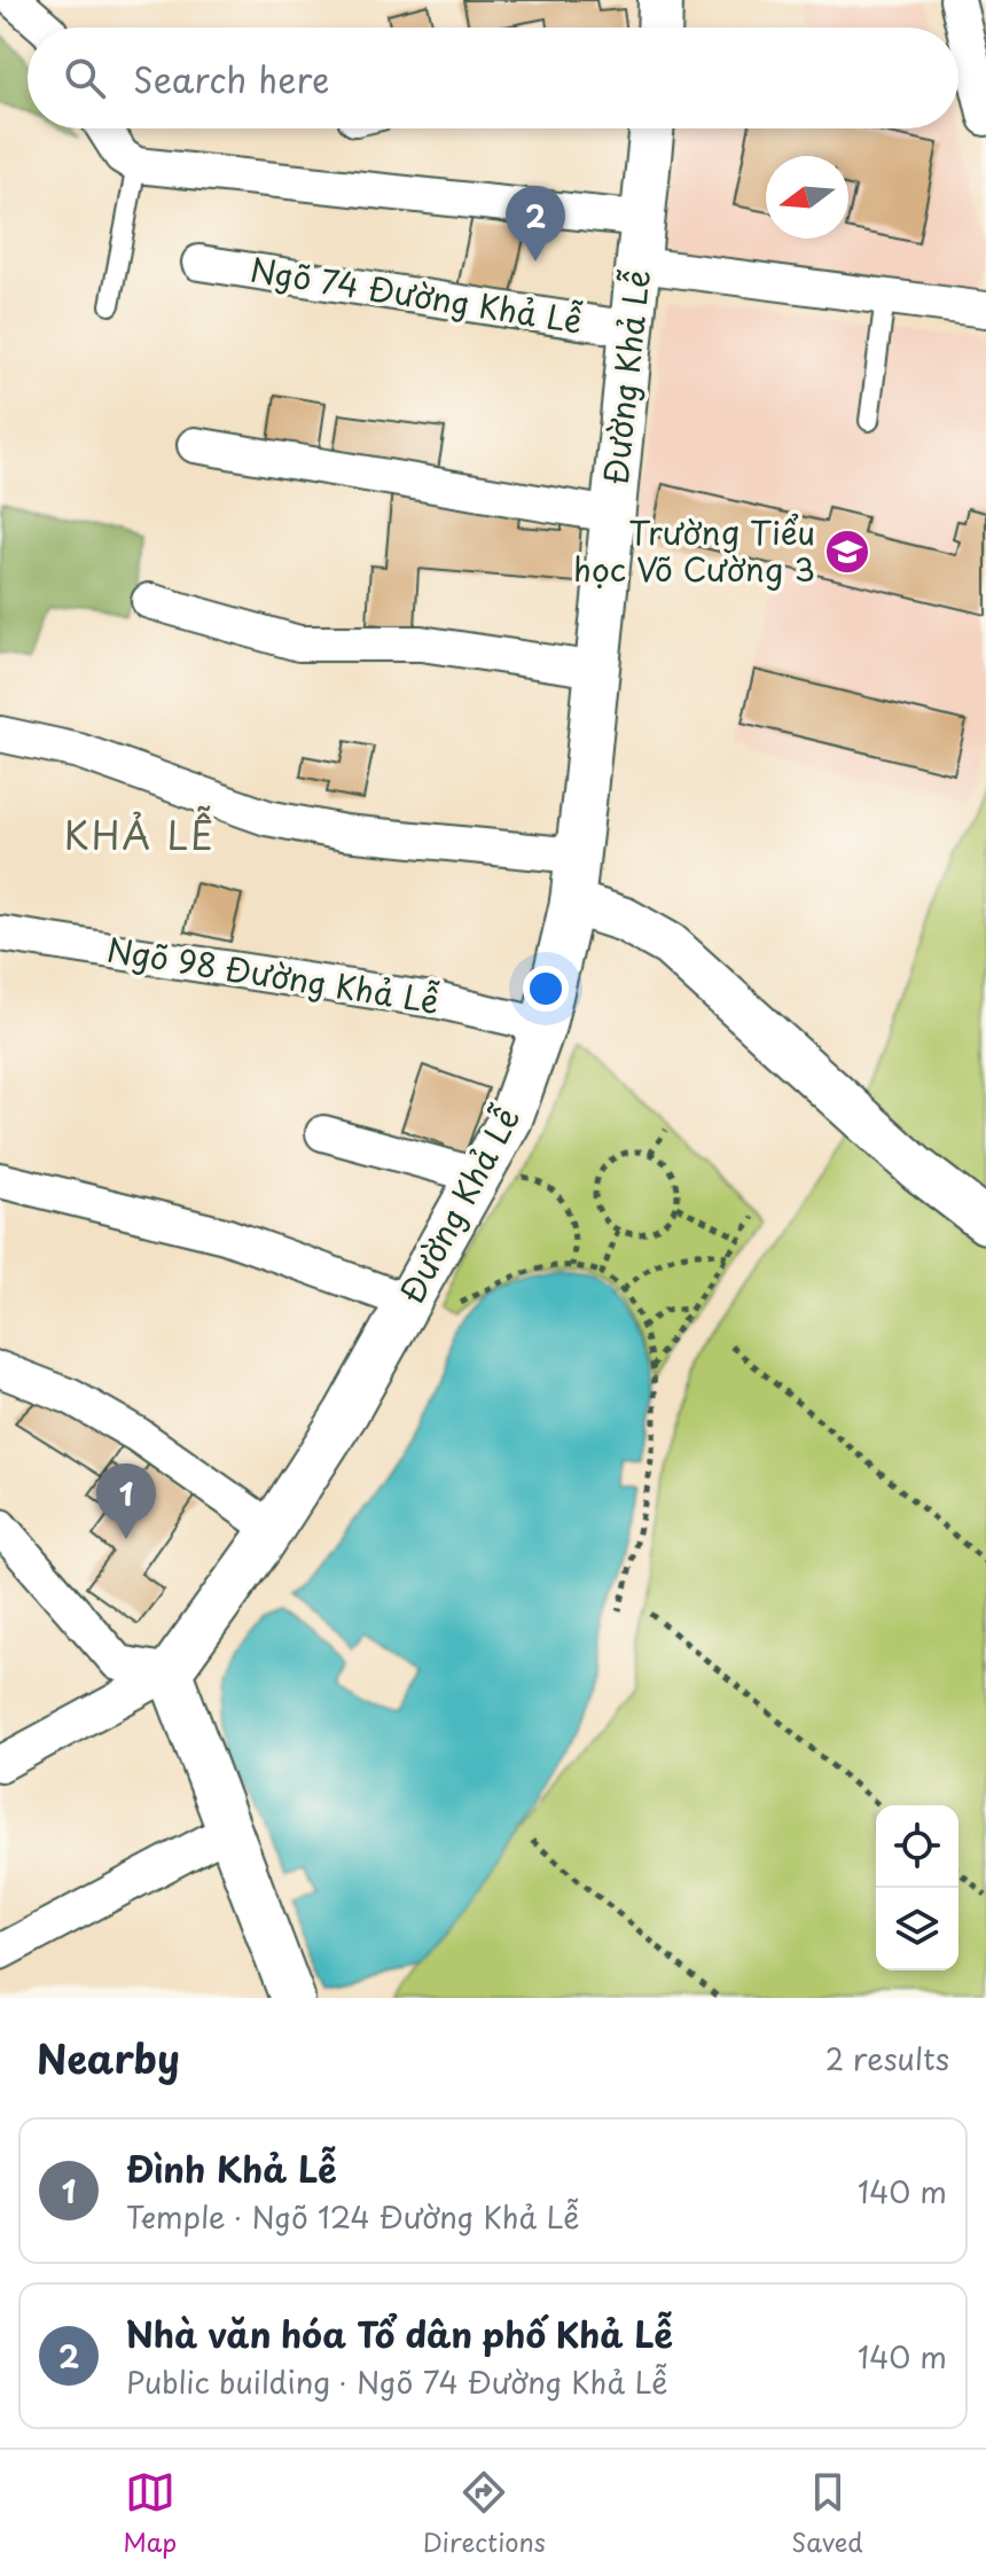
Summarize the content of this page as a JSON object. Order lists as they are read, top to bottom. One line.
{"streets":{"street":["Ngõ 74 Đường Khả Lễ","Đường Khả Lễ","Ngõ 98 Đường Khả Lễ"]},"crossings":[["Ngõ 74 Đường Khả Lễ","Đường Khả Lễ"],["Đường Khả Lễ","Ngõ 98 Đường Khả Lễ"]],"districts":["KHẢ LỄ"],"places":{"school or university":["Trường Tiểu học Võ Cường 3"]},"north":"left","page":{"search":"Search here","pins":["2","1"],"heading":["Nearby","2 results"],"list":[{"mark":"1","name":"Đình Khả Lễ","note":"Temple · Ngõ 124 Đường Khả Lễ","value":"140 m"},{"mark":"2","name":"Nhà văn hóa Tổ dân phố Khả Lễ","note":"Public building · Ngõ 74 Đường Khả Lễ","value":"140 m"}],"nav":["Map","Directions","Saved"]}}
